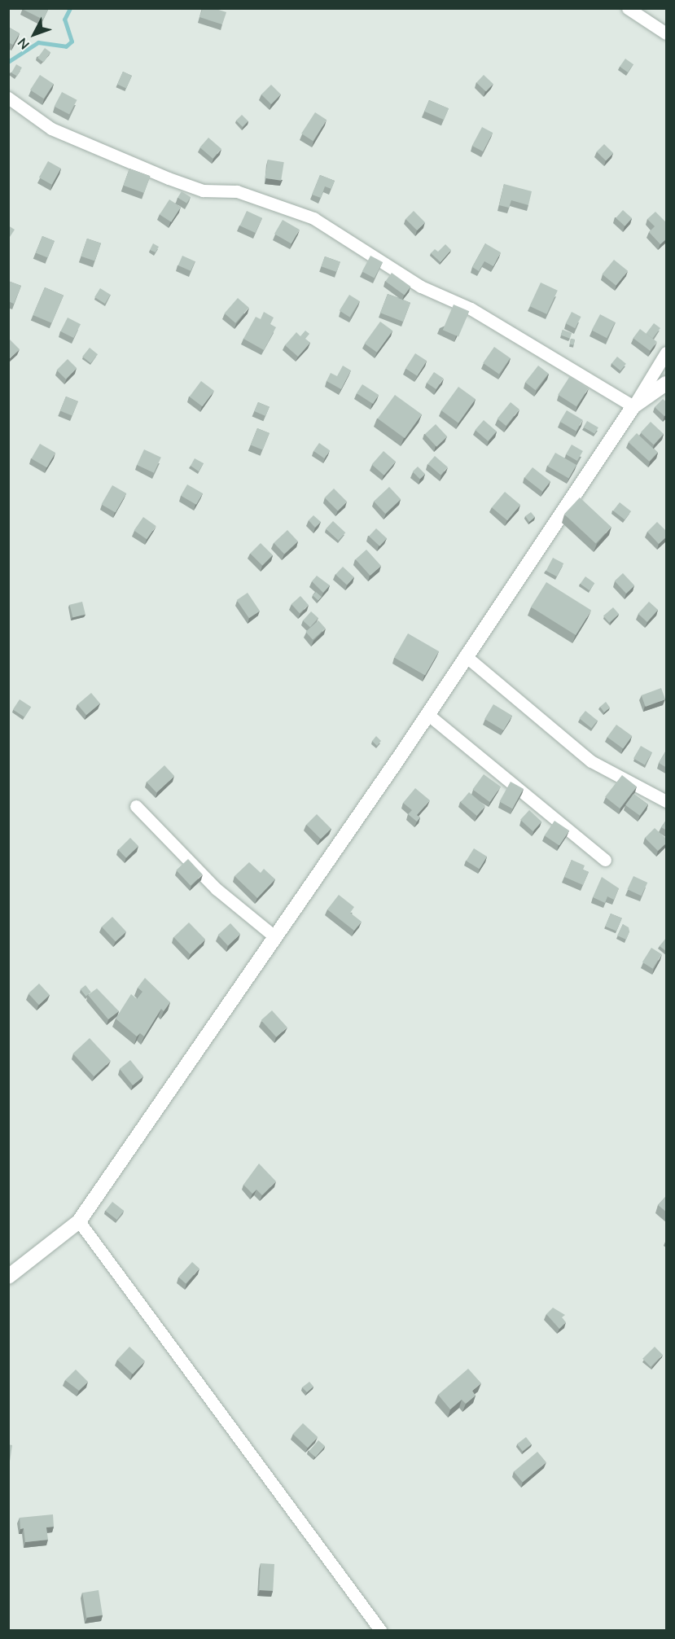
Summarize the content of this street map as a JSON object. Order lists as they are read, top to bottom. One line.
{"north":"bottom left"}
